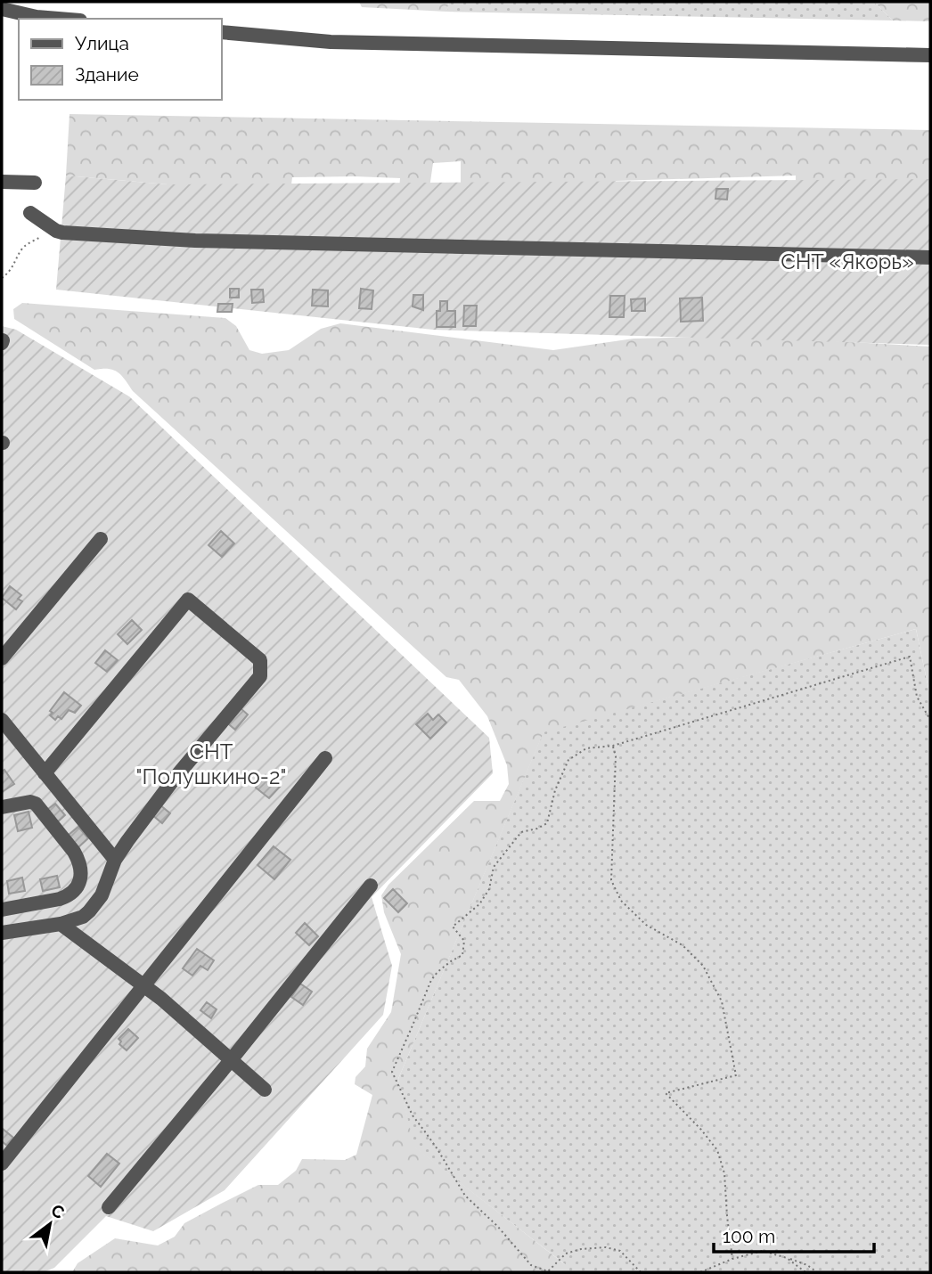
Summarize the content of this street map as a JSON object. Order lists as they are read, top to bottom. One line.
{"parks":["СНТ «Якорь»","СНТ \"Полушкино-2\""],"legend":["Улица","Здание"],"scale_bar":"100 m","north":"top right"}
